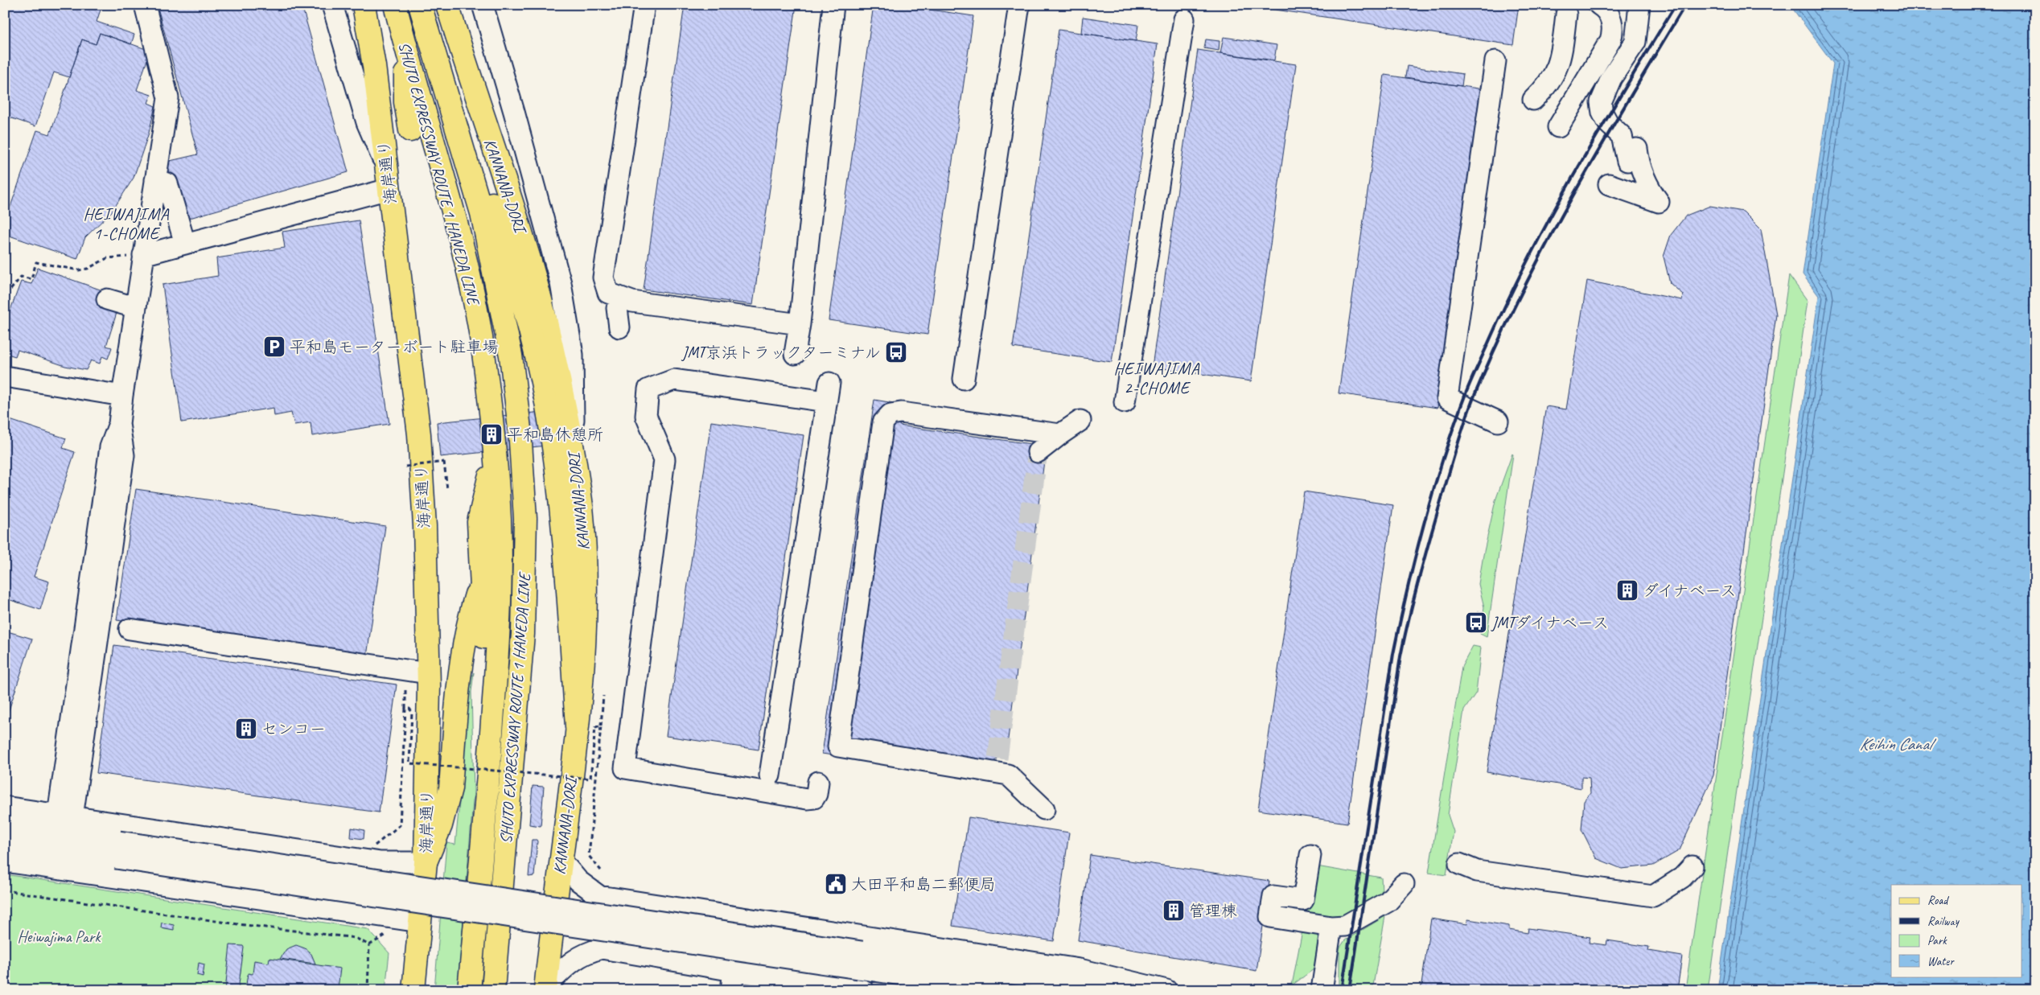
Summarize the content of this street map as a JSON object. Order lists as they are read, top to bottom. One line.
{"streets":{"main road":["海岸通り","SHUTO EXPRESSWAY ROUTE 1 HANEDA LINE","KANNANA-DORI"]},"districts":["HEIWAJIMA 1-CHOME","HEIWAJIMA 2-CHOME"],"water":["Keihin Canal"],"parks":["Heiwajima Park"],"places":{"parking":["平和島モーターボート駐車場"],"bus stop":["JMT京浜トラックターミナル","JMTダイナベース"],"building":["平和島休憩所","ダイナベース","センコー","管理棟"],"public building":["大田平和島二郵便局"]},"legend":["Road","Railway","Park","Water"]}
